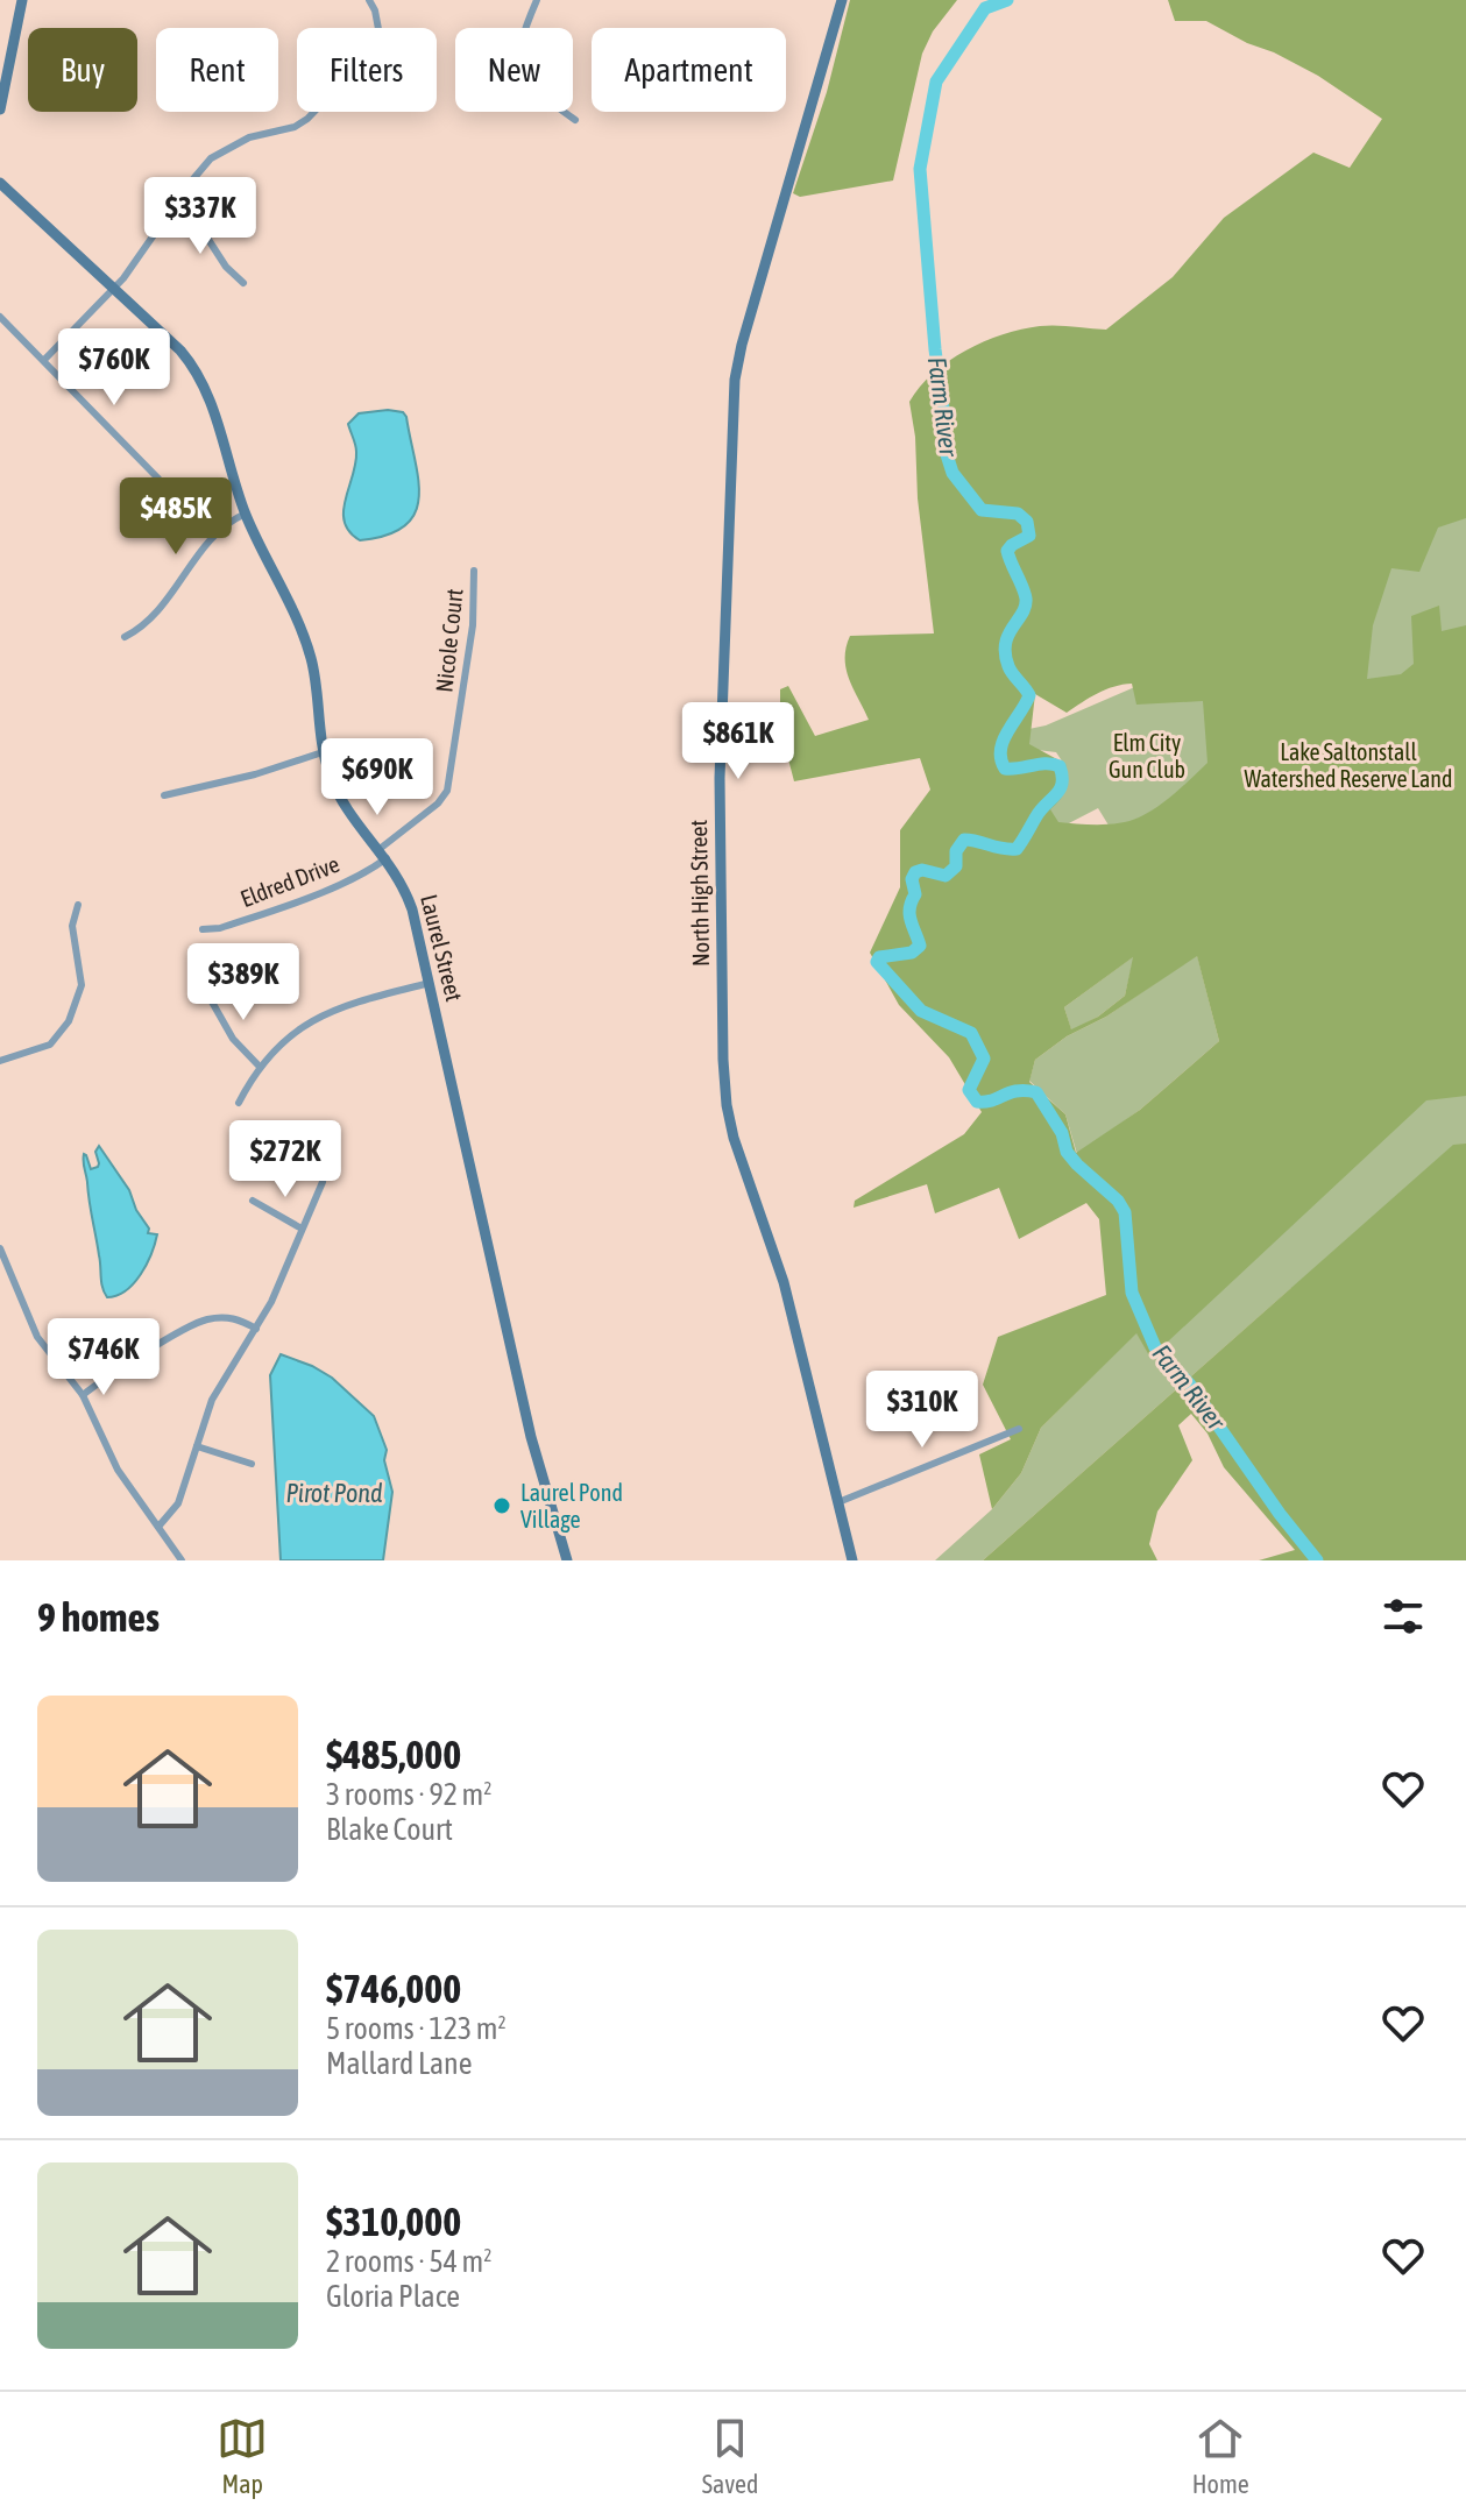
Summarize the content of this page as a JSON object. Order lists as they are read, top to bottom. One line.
{"streets":{"street":["Nicole Court","Eldred Drive","North High Street","Laurel Street"]},"crossings":[["Nicole Court","Eldred Drive"],["Nicole Court","Laurel Street"],["Eldred Drive","Laurel Street"]],"water":["Farm River","Pirot Pond"],"parks":["Elm City Gun Club","Lake Saltonstall Watershed Reserve Land"],"places":["Laurel Pond Village"],"page":{"chip":["Buy","Rent","Filters","New","Apartment"],"price":["$337K","$760K","$485K","$861K","$690K","$389K","$272K","$746K","$310K"],"heading":"9 homes","list":[{"name":"$485,000","note":"3 rooms · 92 m² · Blake Court"},{"name":"$746,000","note":"5 rooms · 123 m² · Mallard Lane"},{"name":"$310,000","note":"2 rooms · 54 m² · Gloria Place"}],"tabs":["Map","Saved","Home"]}}
